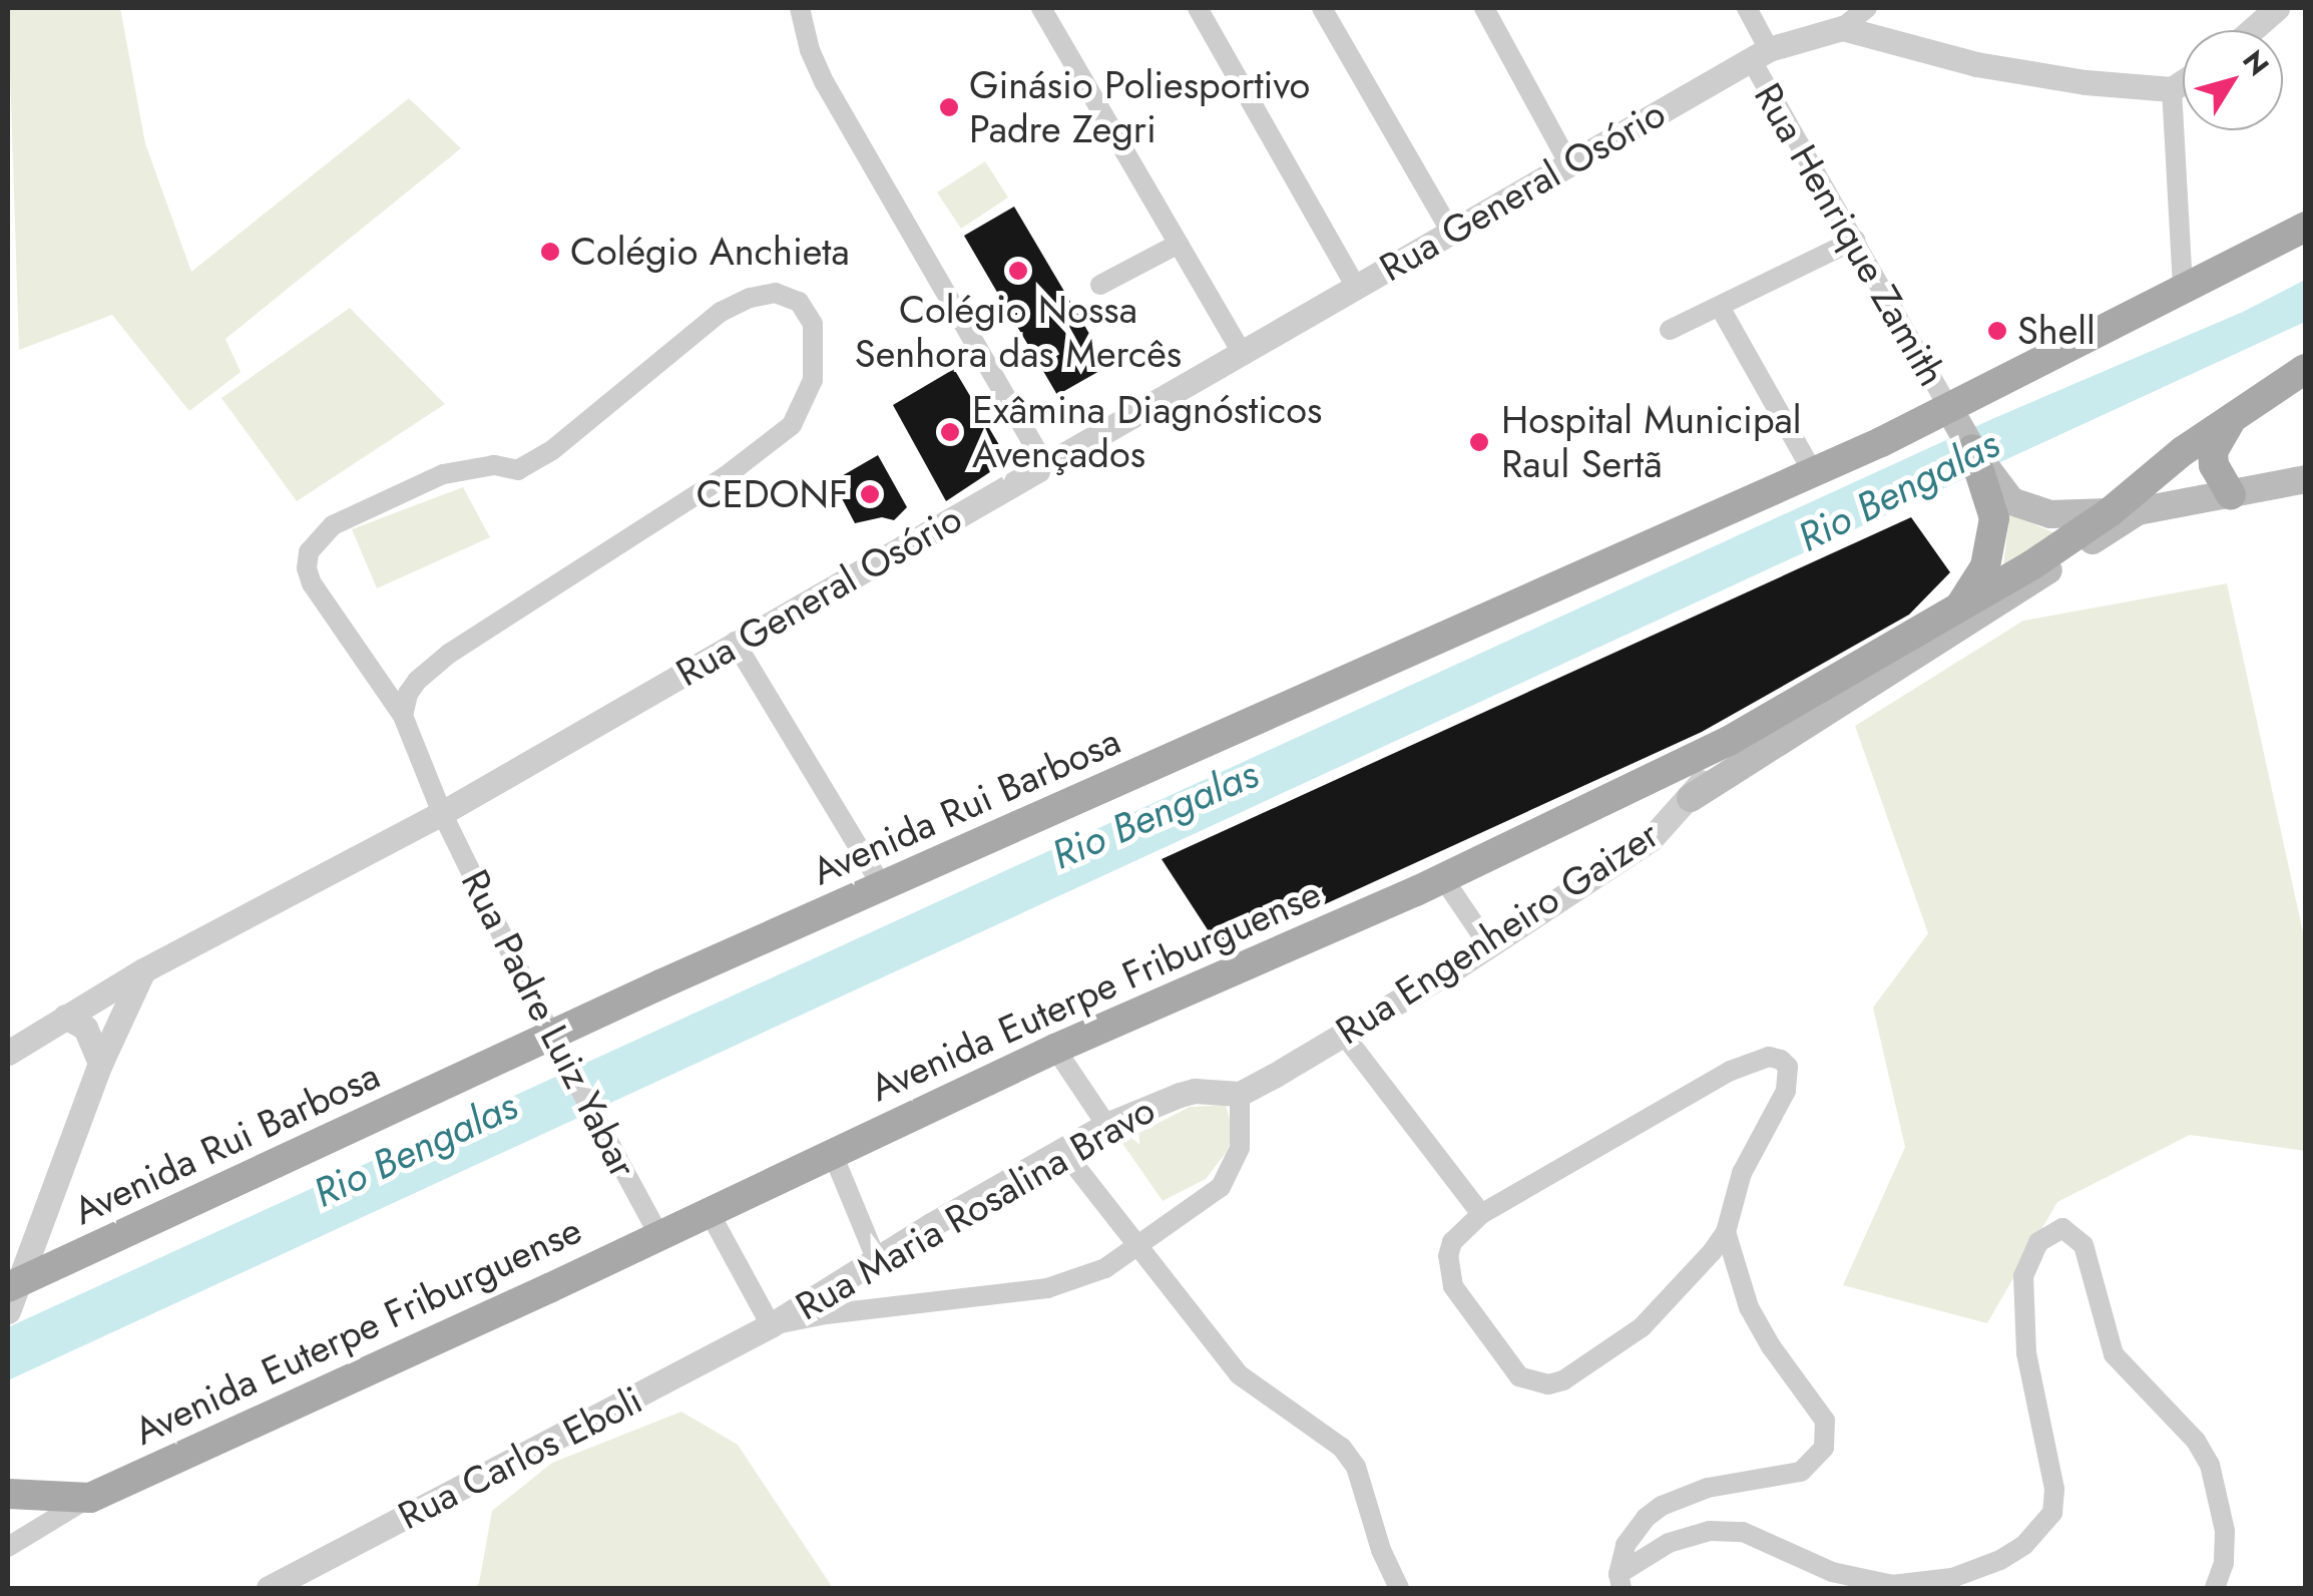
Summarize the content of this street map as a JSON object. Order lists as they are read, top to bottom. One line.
{"streets":{"main road":["Avenida Rui Barbosa","Avenida Euterpe Friburguense"],"street":["Rua General Osório","Rua Henrique Zamith","Rua Engenheiro Gaizer","Rua Padre Luiz Yabar","Rua Maria Rosalina Bravo","Rua Carlos Eboli"]},"crossings":[["Rua General Osório","Rua Henrique Zamith"],["Rua General Osório","Rua Padre Luiz Yabar"],["Rua Henrique Zamith","Avenida Rui Barbosa"],["Avenida Rui Barbosa","Rua Padre Luiz Yabar"],["Rua Engenheiro Gaizer","Avenida Euterpe Friburguense"],["Rua Engenheiro Gaizer","Rua Maria Rosalina Bravo"],["Avenida Euterpe Friburguense","Rua Padre Luiz Yabar"],["Rua Maria Rosalina Bravo","Rua Carlos Eboli"]],"water":["Rio Bengalas"],"places":["Ginásio Poliesportivo Padre Zegri","Colégio Anchieta","Colégio Nossa Senhora das Mercês","Shell","Exâmina Diagnósticos Avençados","Hospital Municipal Raul Sertã","CEDONF"],"north":"top right"}
